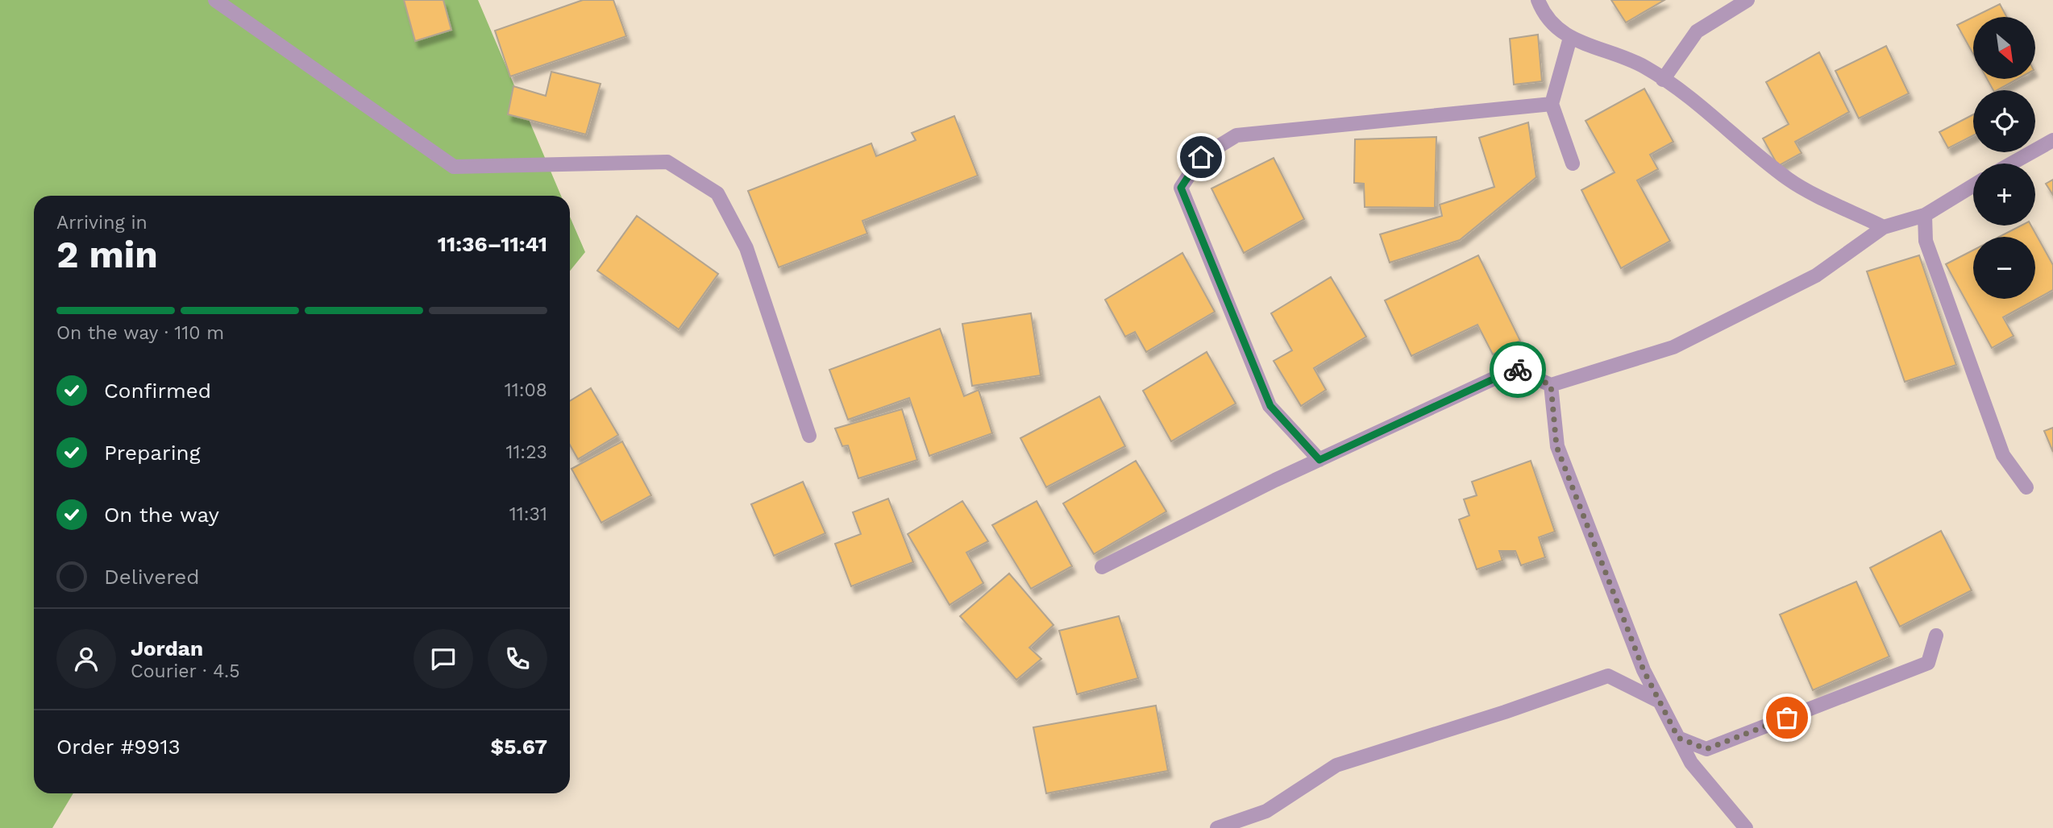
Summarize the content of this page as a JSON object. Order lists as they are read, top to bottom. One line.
{"north":"bottom right","page":{"map_buttons":["+","−"],"heading":["2 min","Arriving in","11:36–11:41"],"panel":["Jordan","Courier · 4.5","Order #9913","$5.67"],"bar":"On the way · 110 m","list":[["Confirmed","11:08"],["Preparing","11:23"],["On the way","11:31"],"Delivered"]}}
